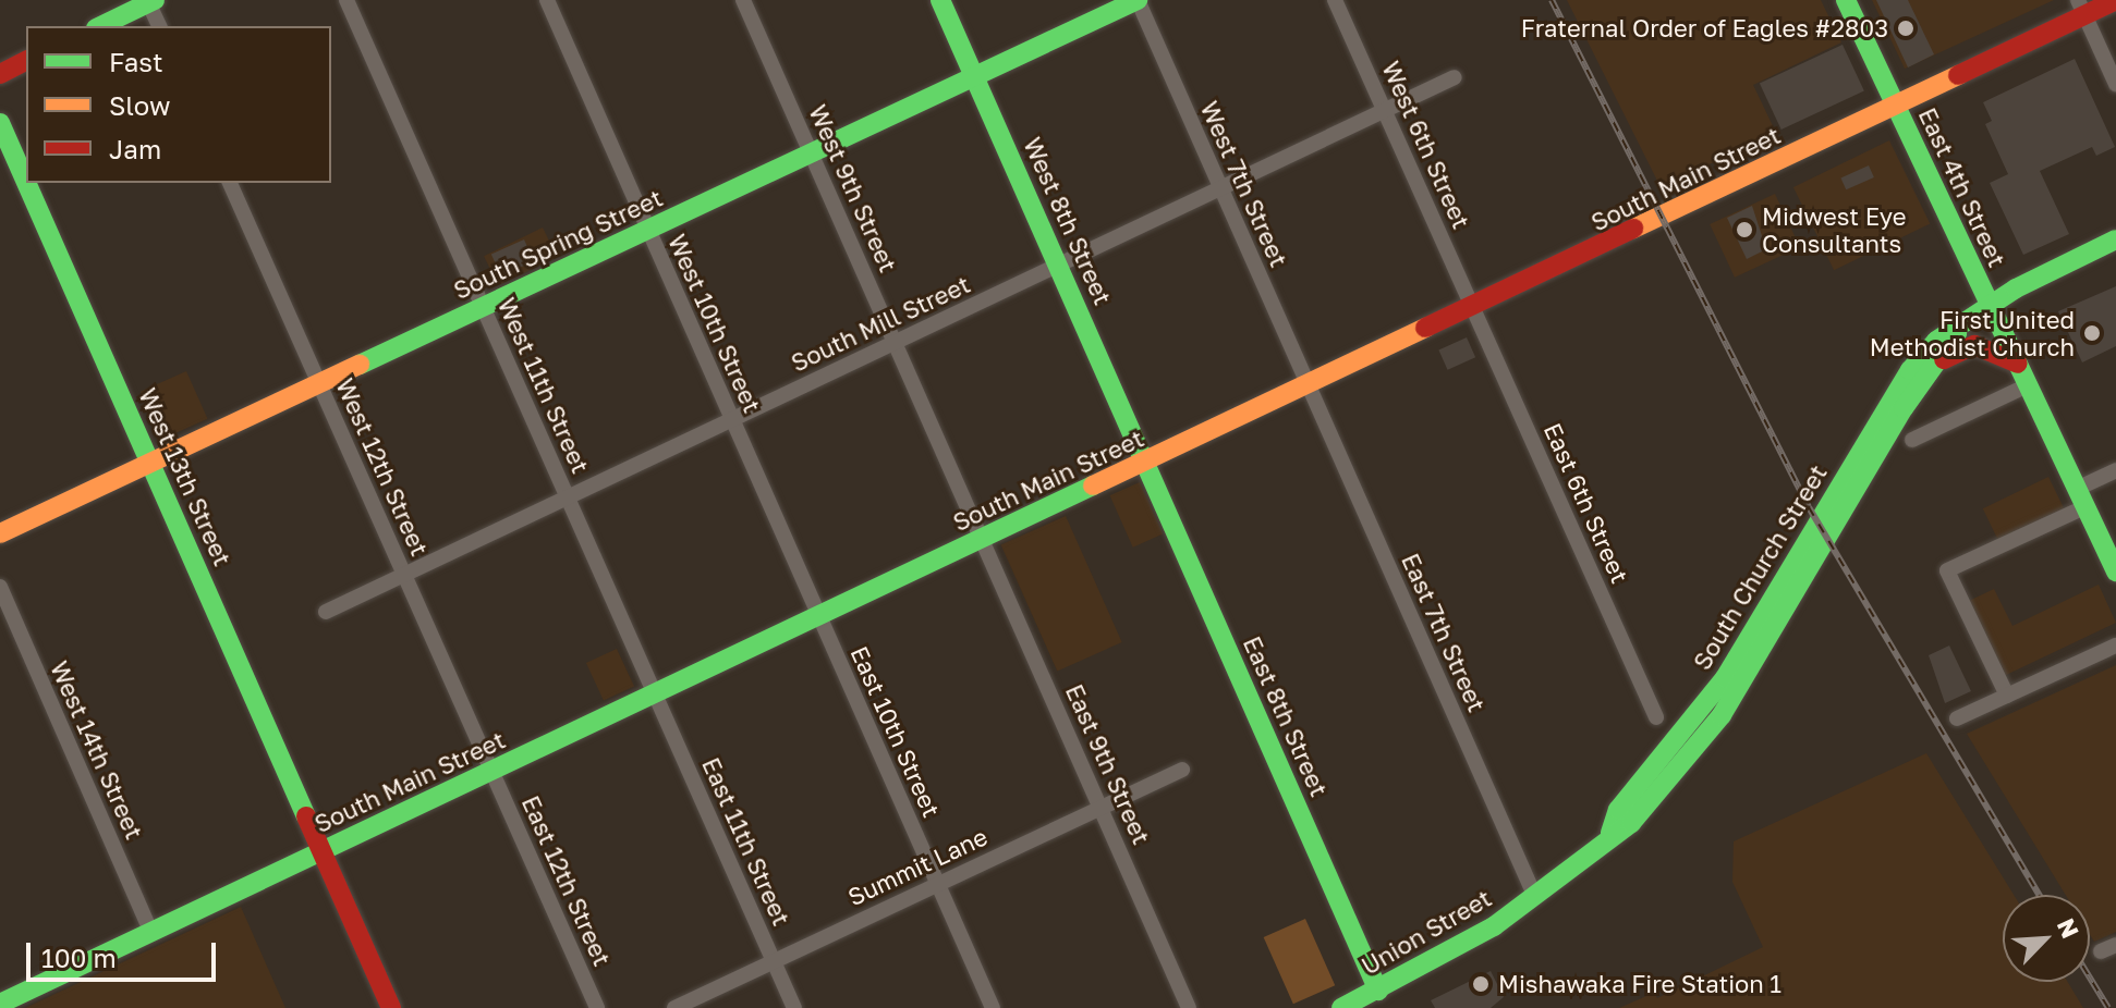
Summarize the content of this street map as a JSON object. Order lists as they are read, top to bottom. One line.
{"streets":{"street":["West 6th Street","South Main Street","West 7th Street","East 4th Street","West 9th Street","West 8th Street","South Spring Street","West 10th Street","South Mill Street","West 11th Street","West 12th Street","West 13th Street","East 6th Street","South Church Street","East 7th Street","East 8th Street","East 10th Street","West 14th Street","East 9th Street","East 11th Street","Summit Lane","East 12th Street","Union Street"]},"crossings":[["West 6th Street","South Main Street"],["West 6th Street","South Mill Street"],["West 6th Street","East 6th Street"],["South Main Street","West 7th Street"],["South Main Street","East 4th Street"],["South Main Street","West 9th Street"],["South Main Street","West 8th Street"],["South Main Street","West 10th Street"],["South Main Street","West 11th Street"],["South Main Street","West 12th Street"],["South Main Street","West 13th Street"],["South Main Street","East 6th Street"],["South Main Street","East 7th Street"],["South Main Street","East 8th Street"],["South Main Street","East 10th Street"],["South Main Street","West 14th Street"],["South Main Street","East 9th Street"],["South Main Street","East 11th Street"],["South Main Street","East 12th Street"],["West 7th Street","South Spring Street"],["West 7th Street","South Mill Street"],["West 7th Street","East 7th Street"],["East 4th Street","South Church Street"],["West 9th Street","South Spring Street"],["West 9th Street","South Mill Street"],["West 9th Street","East 9th Street"],["West 8th Street","South Spring Street"],["West 8th Street","South Mill Street"],["West 8th Street","East 8th Street"],["South Spring Street","West 10th Street"],["South Spring Street","West 11th Street"],["South Spring Street","West 12th Street"],["South Spring Street","West 13th Street"],["West 10th Street","South Mill Street"],["West 10th Street","East 10th Street"],["South Mill Street","West 11th Street"],["South Mill Street","West 12th Street"],["West 11th Street","East 11th Street"],["West 12th Street","East 12th Street"],["South Church Street","East 7th Street"],["South Church Street","Union Street"],["East 7th Street","Union Street"],["East 8th Street","Union Street"],["East 10th Street","Summit Lane"],["East 9th Street","Summit Lane"],["East 11th Street","Summit Lane"]],"places":["Fraternal Order of Eagles #2803","Midwest Eye Consultants","First United Methodist Church","Mishawaka Fire Station 1"],"legend":["Fast","Slow","Jam"],"scale_bar":"100 m","north":"top right"}
